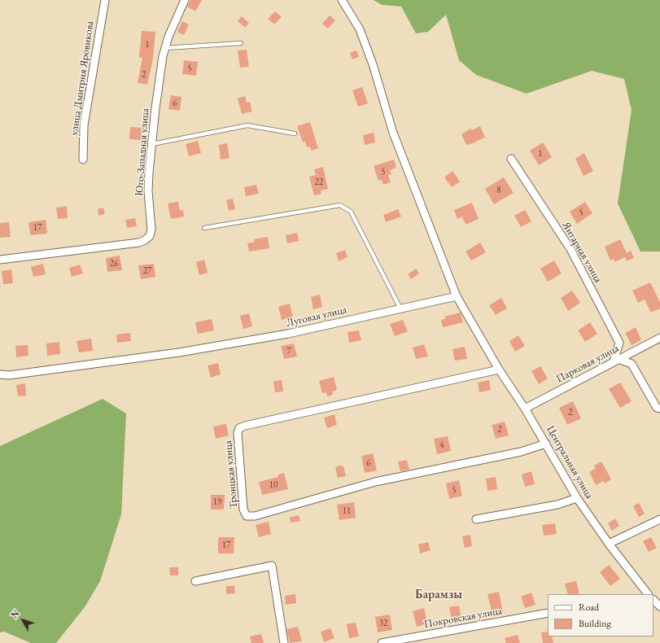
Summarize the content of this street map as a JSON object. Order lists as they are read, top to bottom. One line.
{"streets":{"street":["улица Дмитрия Яровикова","Юго-Западная улица","Янтарная улица","Луговая улица","Парковая улица","Центральная улица","Троицкая улица","Покровская улица"]},"crossings":[["Янтарная улица","Парковая улица"],["Луговая улица","Центральная улица"],["Парковая улица","Центральная улица"],["Центральная улица","Троицкая улица"]],"districts":["Барамзы"],"house_numbers":["1","5","2","6","1","5","22","8","5","17","26","27","7","2","2","4","6","10","5","19","11","17","32"],"legend":["Road","Building"],"north":"top left"}
